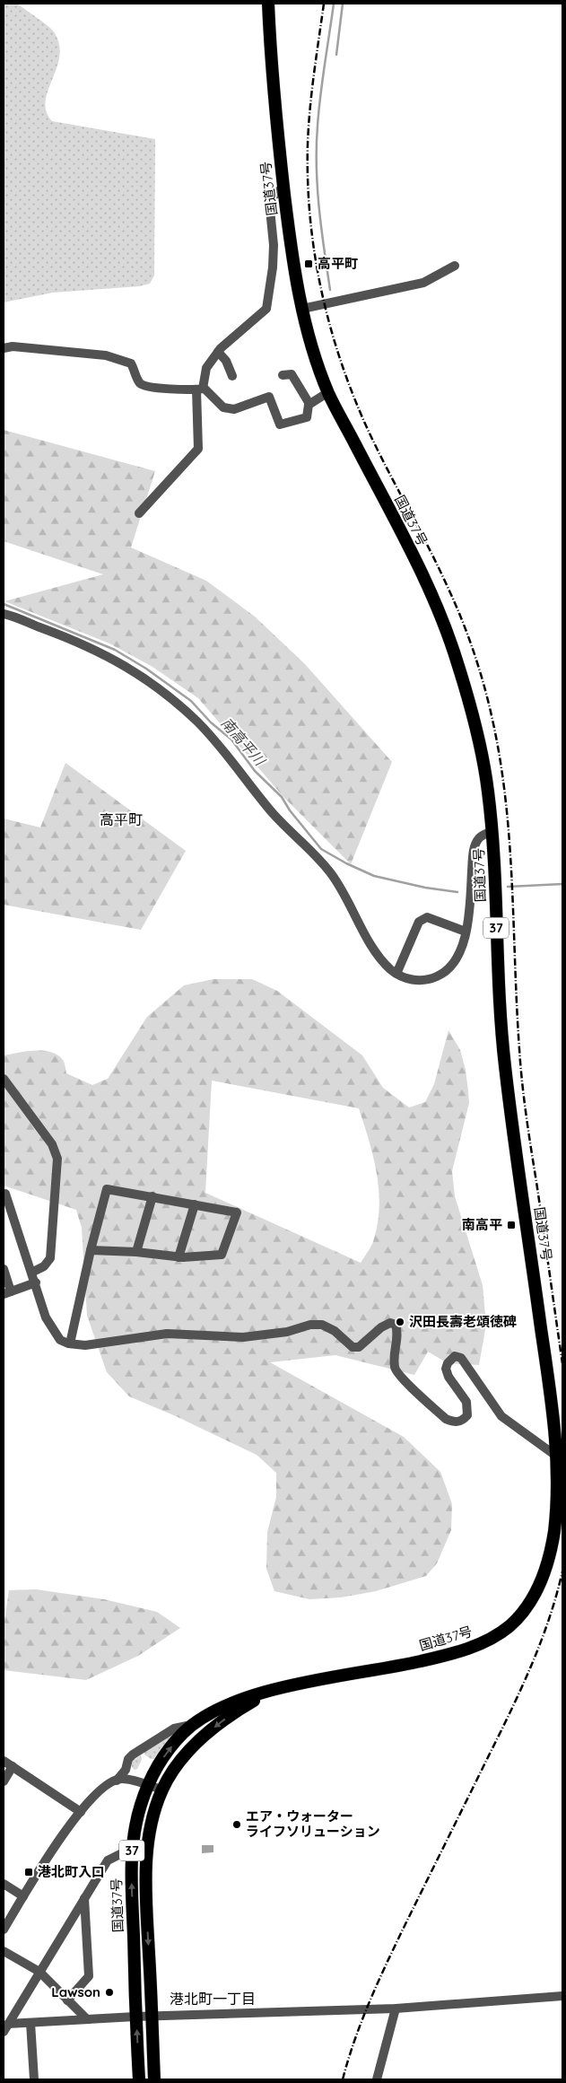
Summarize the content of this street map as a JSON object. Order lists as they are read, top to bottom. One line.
{"streets":{"highway":["国道37号","37"]},"districts":["高平町","港北町一丁目"],"water":["南高平川"],"places":{"transit":["高平町","南高平","港北町入口"],"other":["沢田長壽老頌徳碑","エア・ウォーター ライフソリューション","Lawson"]}}
